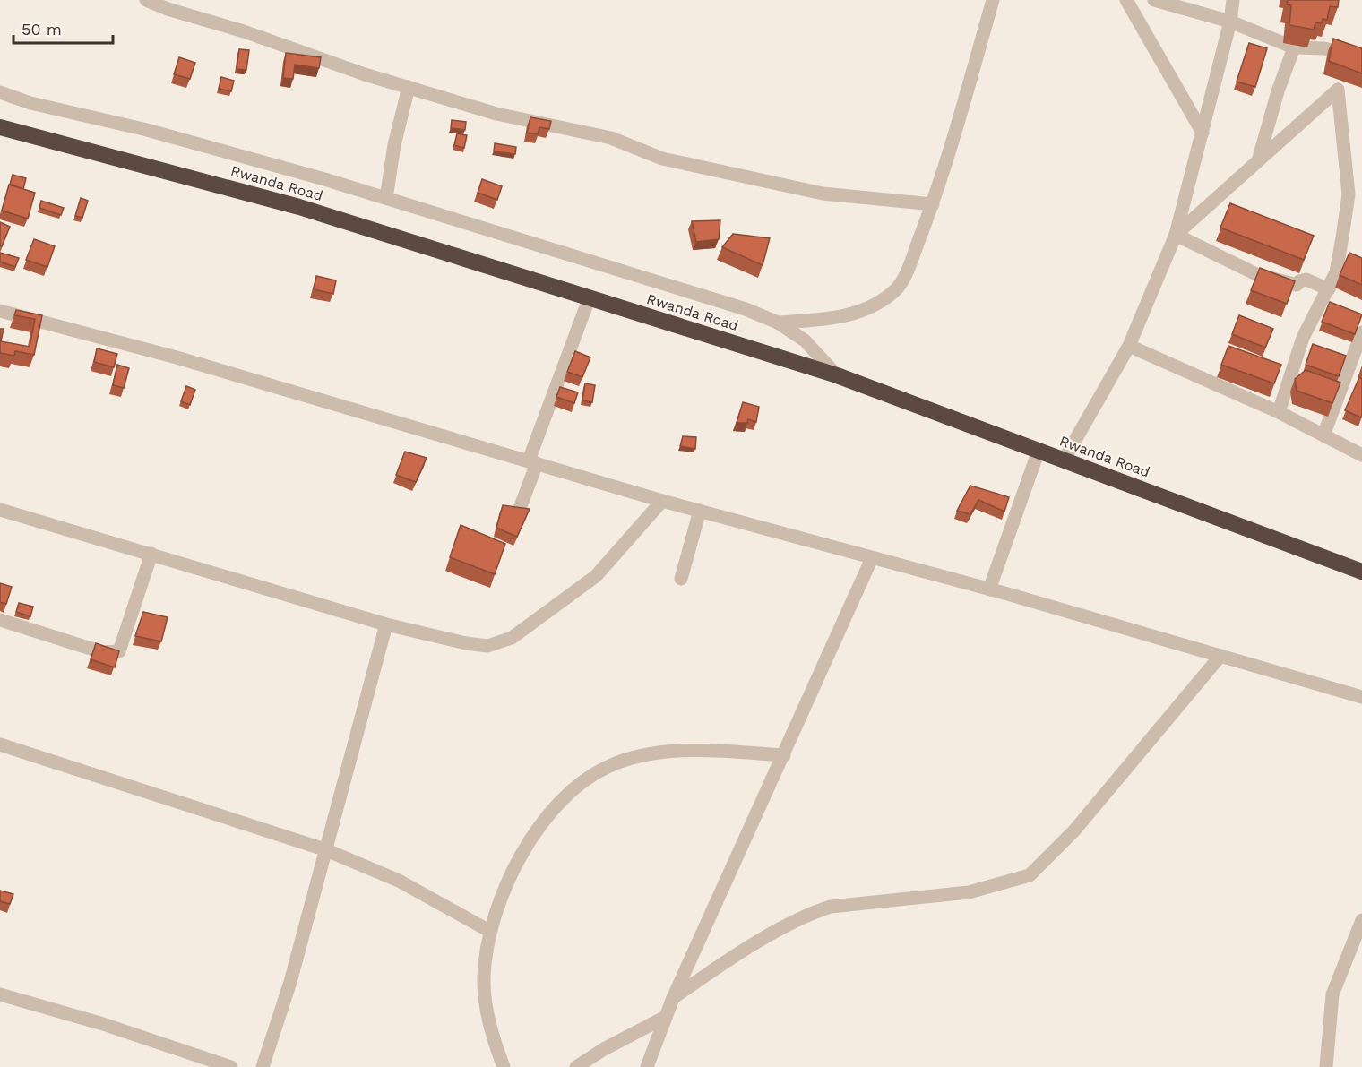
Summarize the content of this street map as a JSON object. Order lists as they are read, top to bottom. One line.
{"streets":{"highway":["Rwanda Road"]},"scale_bar":"50 m"}
